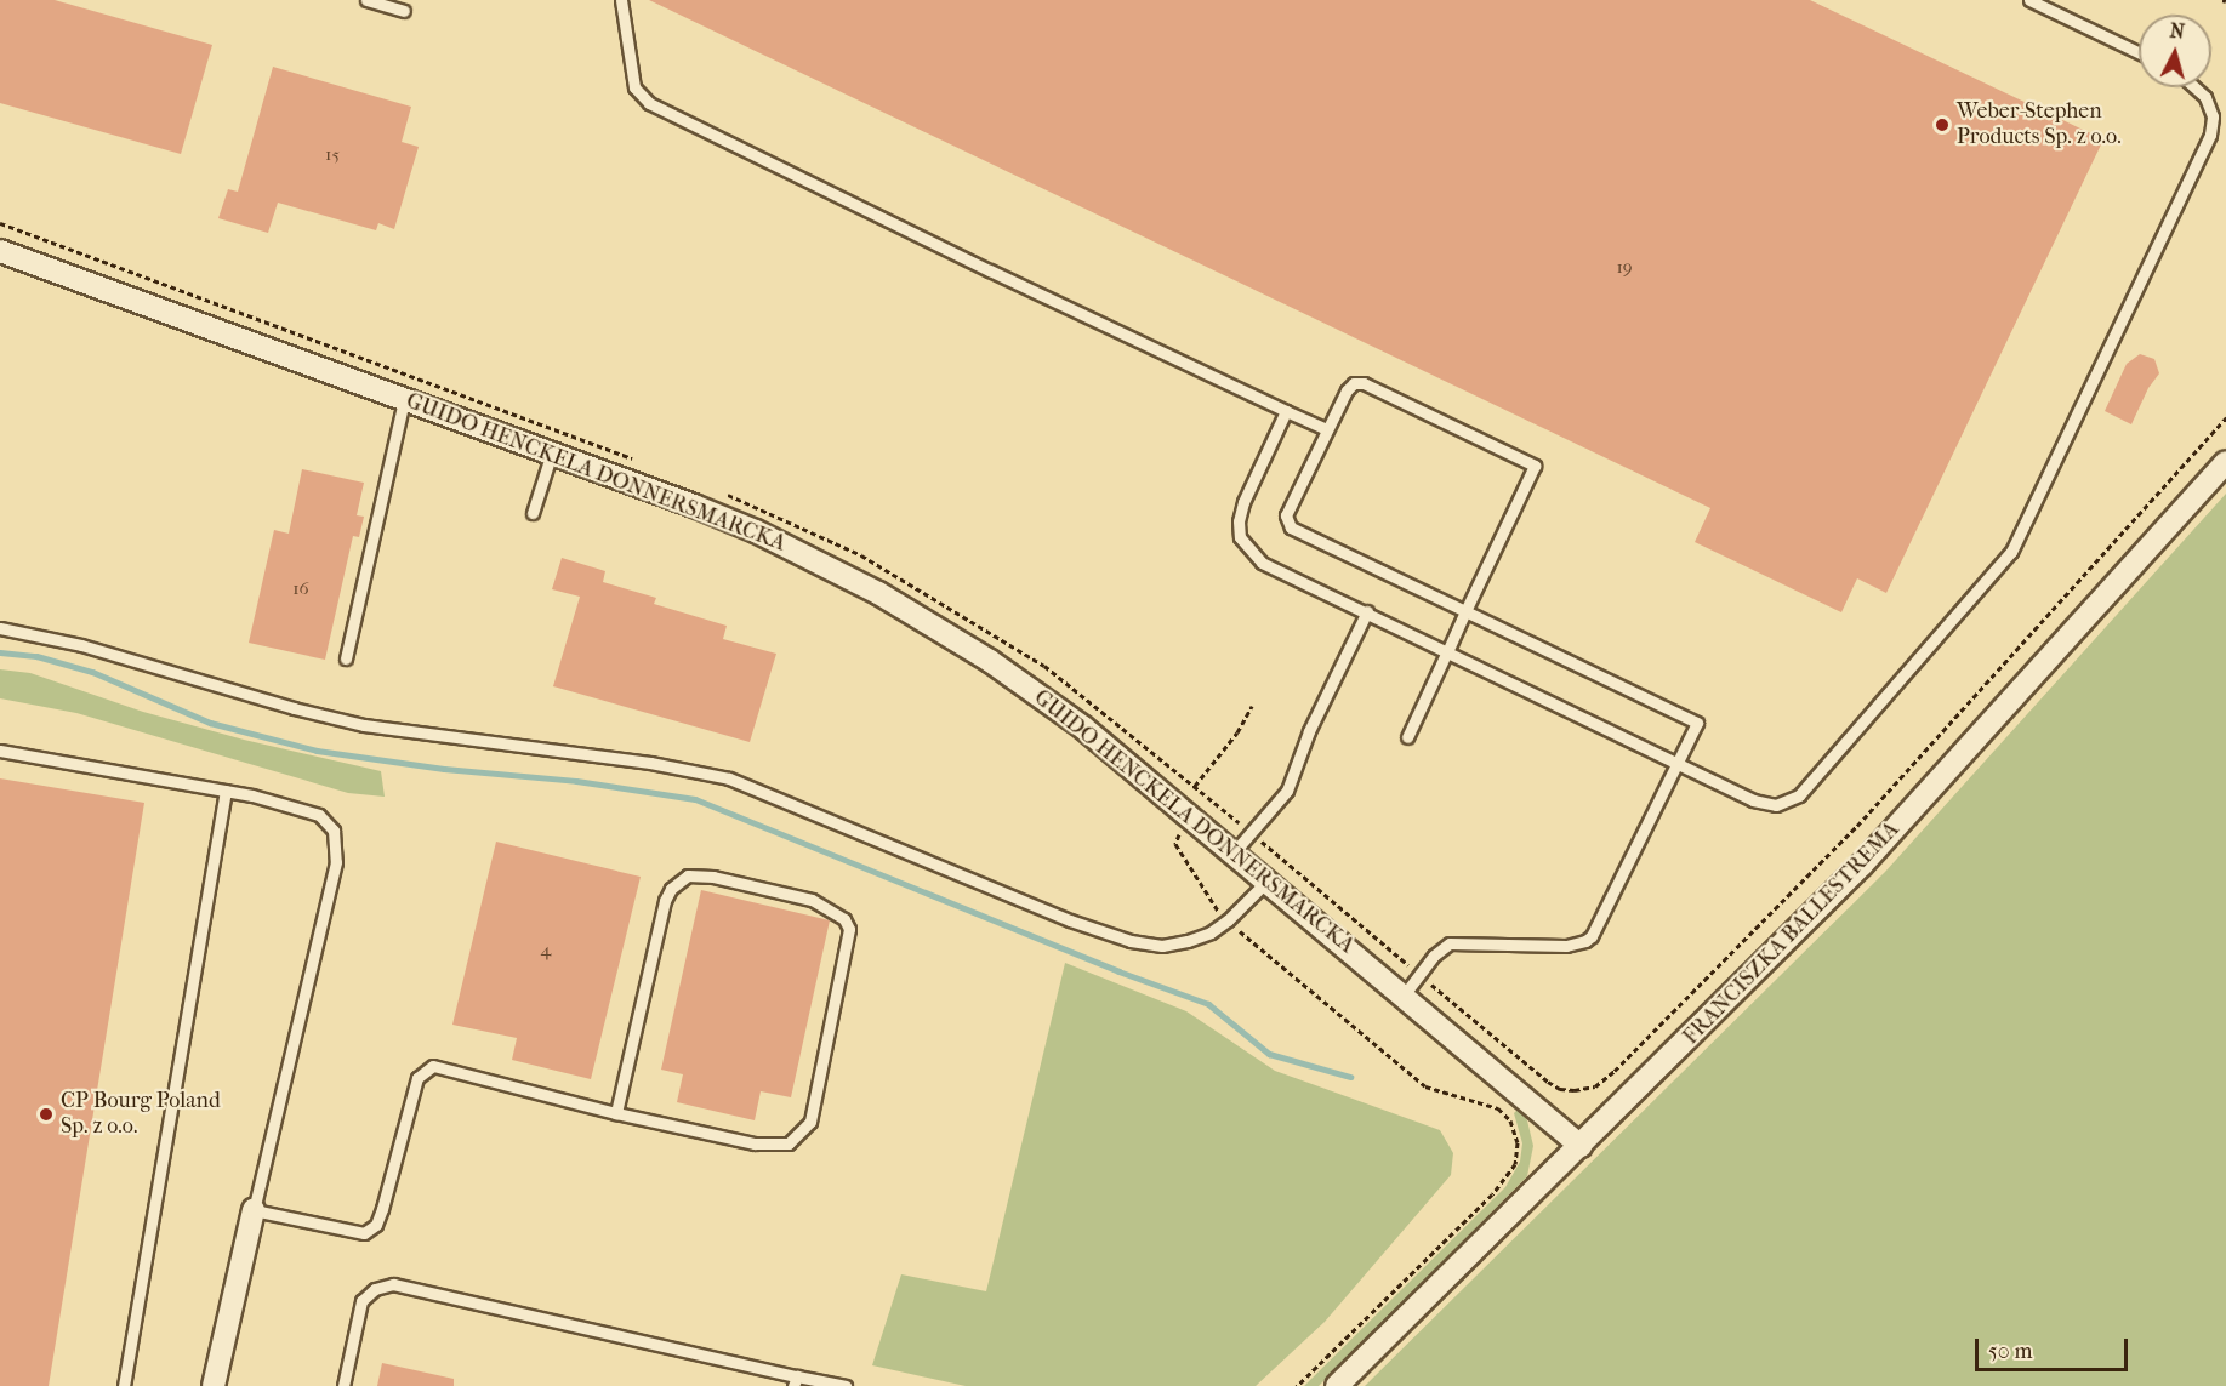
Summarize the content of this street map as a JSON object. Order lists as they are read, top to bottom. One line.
{"streets":{"street":["GUIDO HENCKELA DONNERSMARCKA","FRANCISZKA BALLESTREMA"]},"crossings":[["GUIDO HENCKELA DONNERSMARCKA","FRANCISZKA BALLESTREMA"]],"places":["Weber-Stephen Products Sp. z o.o.","CP Bourg Poland Sp. z o.o."],"house_numbers":["15","19","16","4"],"scale_bar":"50 m","north":"top"}
